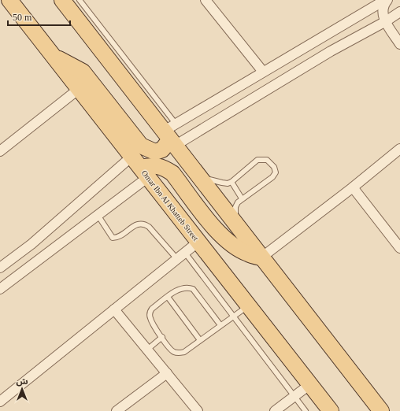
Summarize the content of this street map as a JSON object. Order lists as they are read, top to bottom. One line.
{"streets":{"main road":["Omar Ibn Al Khatteb Street"]},"scale_bar":"50 m","north":"top"}
